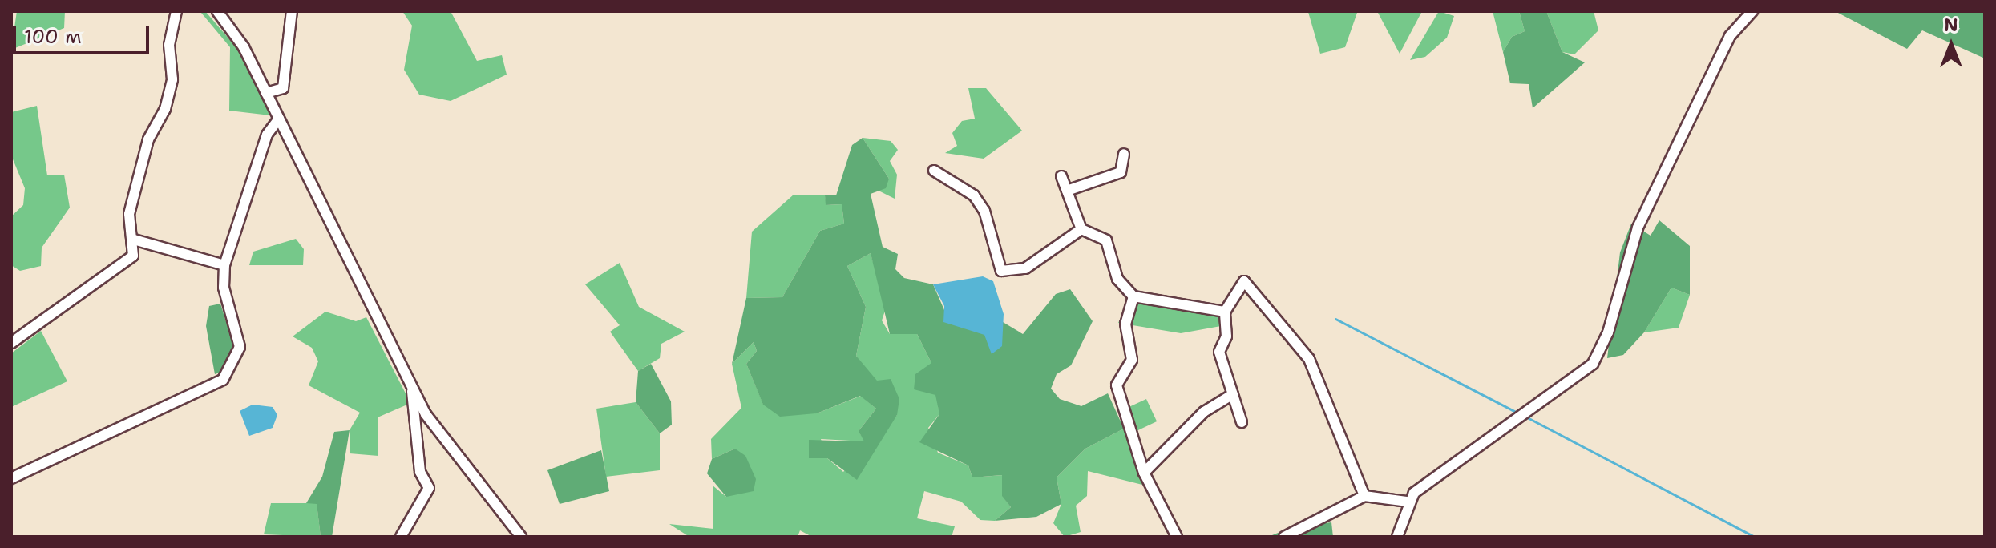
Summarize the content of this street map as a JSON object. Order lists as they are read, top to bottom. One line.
{"scale_bar":"100 m","north":"top"}
